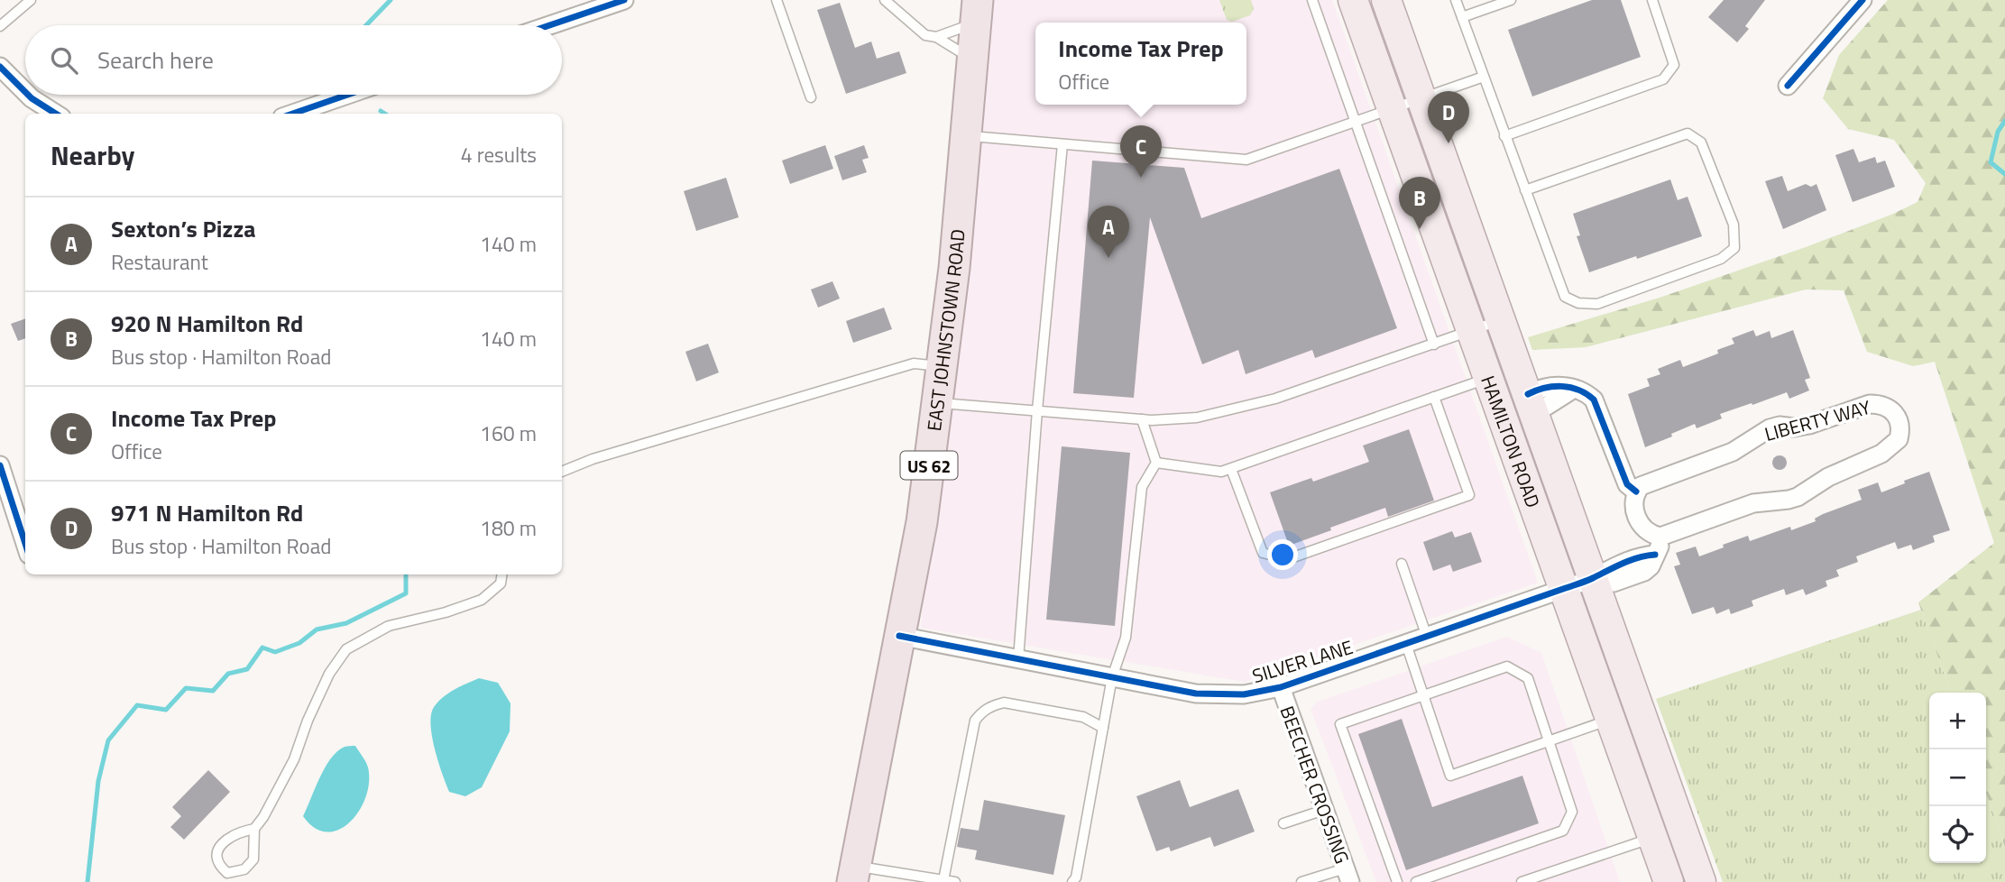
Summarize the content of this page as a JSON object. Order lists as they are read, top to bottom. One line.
{"streets":{"highway":["EAST JOHNSTOWN ROAD","US 62"],"main road":["HAMILTON ROAD"],"street":["LIBERTY WAY","SILVER LANE","BEECHER CROSSING"]},"crossings":[["EAST JOHNSTOWN ROAD","SILVER LANE"],["HAMILTON ROAD","SILVER LANE"],["SILVER LANE","BEECHER CROSSING"]],"page":{"popup":["Income Tax Prep","Office"],"search":"Search here","pins":["D","C","B","A"],"heading":["Nearby","4 results"],"list":[{"mark":"A","name":"Sexton’s Pizza","note":"Restaurant","value":"140 m"},{"mark":"B","name":"920 N Hamilton Rd","note":"Bus stop · Hamilton Road","value":"140 m"},{"mark":"C","name":"Income Tax Prep","note":"Office","value":"160 m"},{"mark":"D","name":"971 N Hamilton Rd","note":"Bus stop · Hamilton Road","value":"180 m"}],"map_buttons":["+","−"]}}
